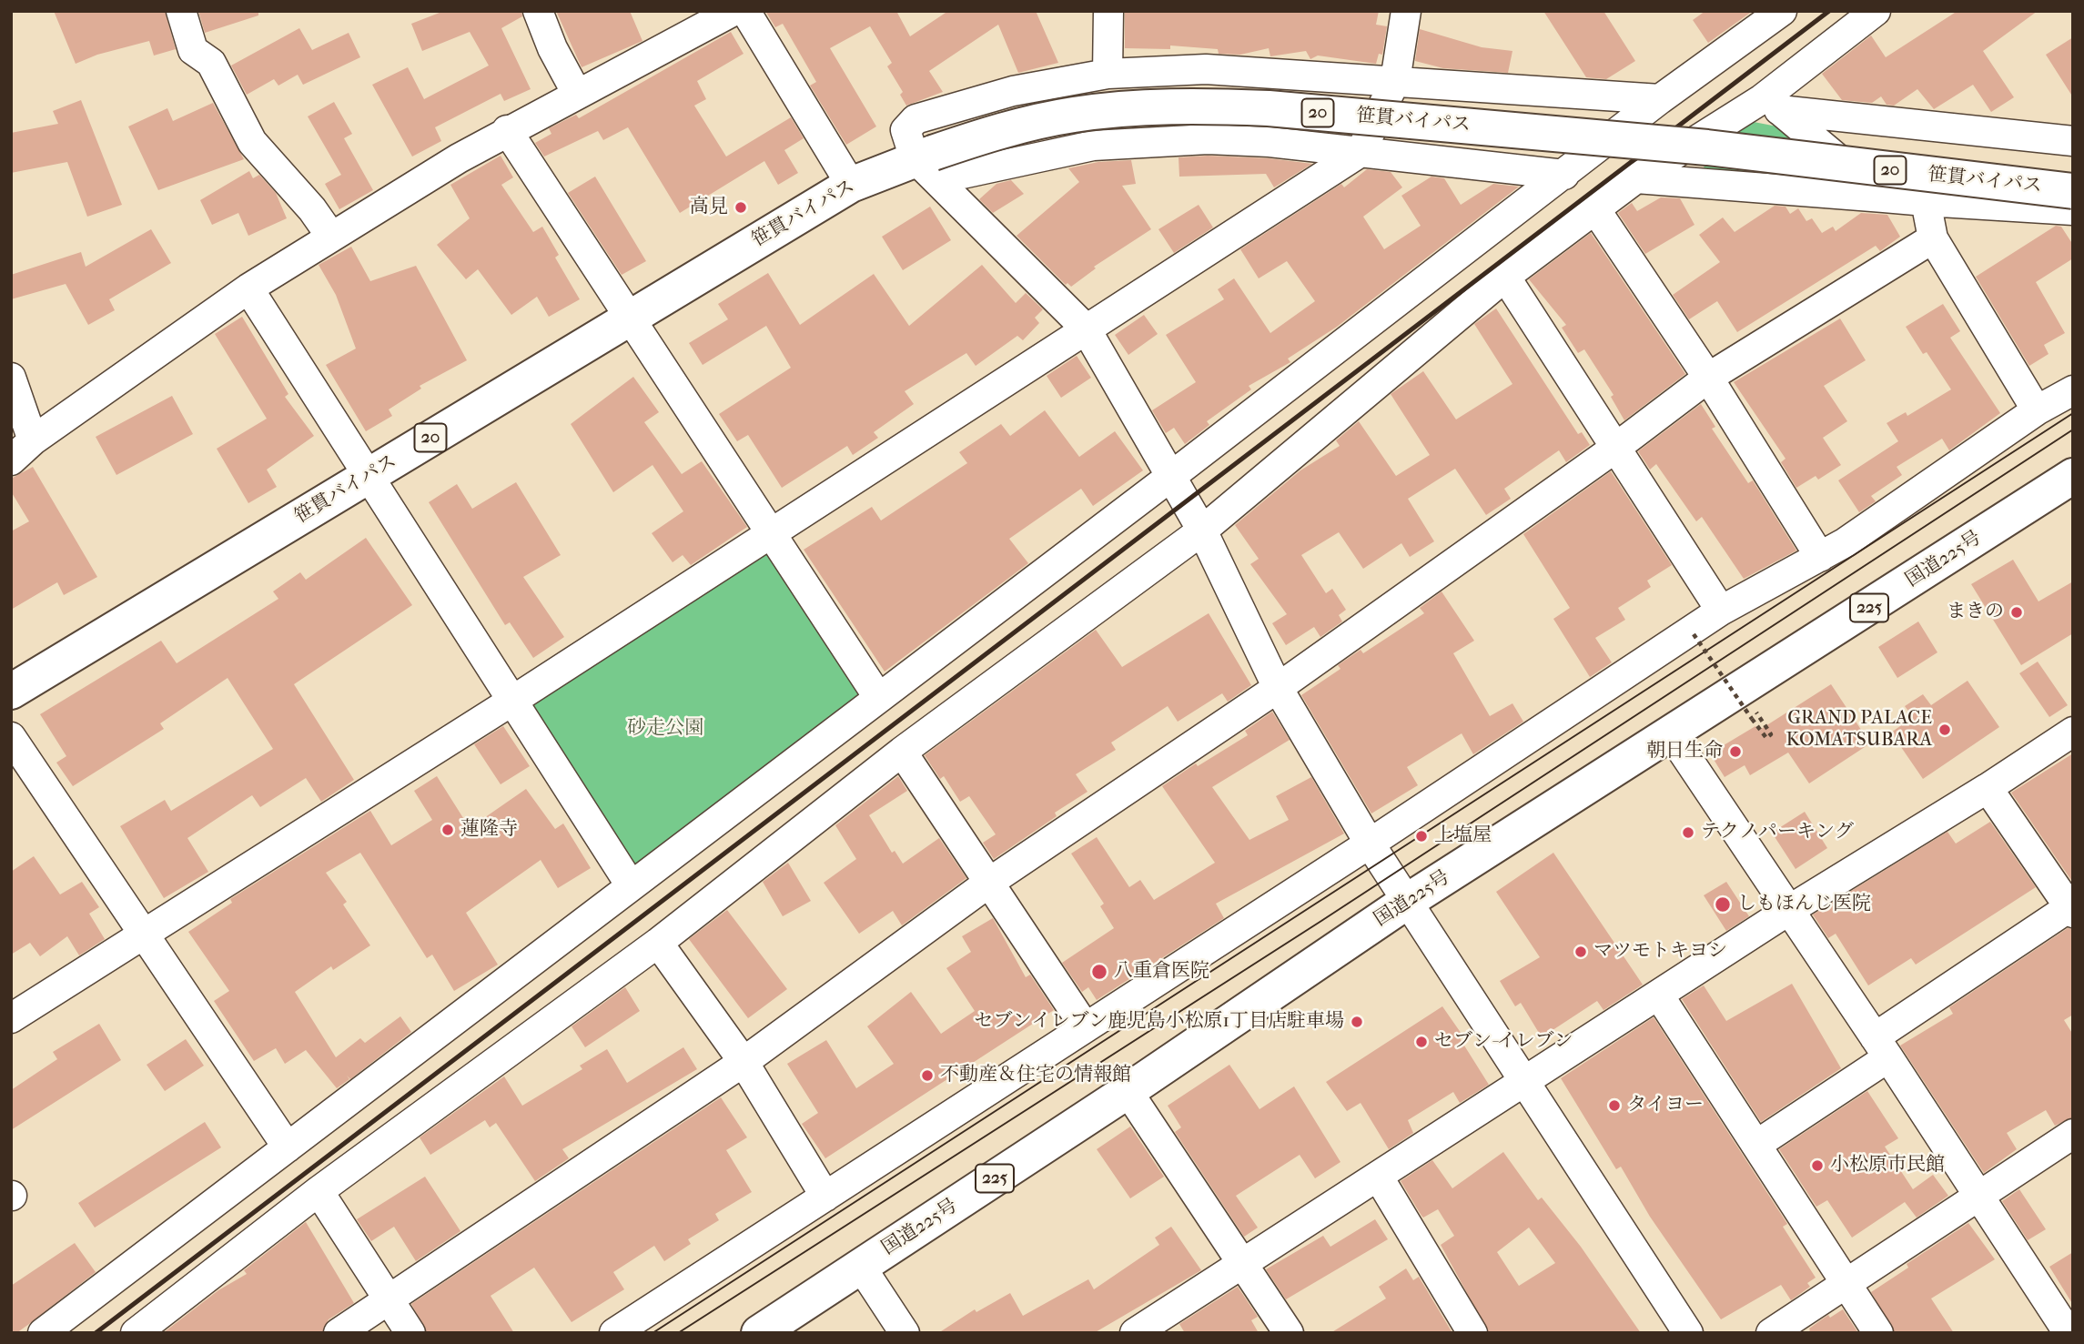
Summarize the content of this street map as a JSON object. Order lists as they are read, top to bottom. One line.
{"streets":{"main road":["20","笹貫バイパス","国道225号","225"]},"parks":["砂走公園"],"places":["高見","まきの","GRAND PALACE KOMATSUBARA","朝日生命","蓮隆寺","テクノパーキング","上塩屋","しもほんじ医院","マツモトキヨシ","八重倉医院","セブンイレブン鹿児島小松原1丁目店駐車場","セブン-イレブン","不動産＆住宅の情報館","タイヨー","小松原市民館"]}
